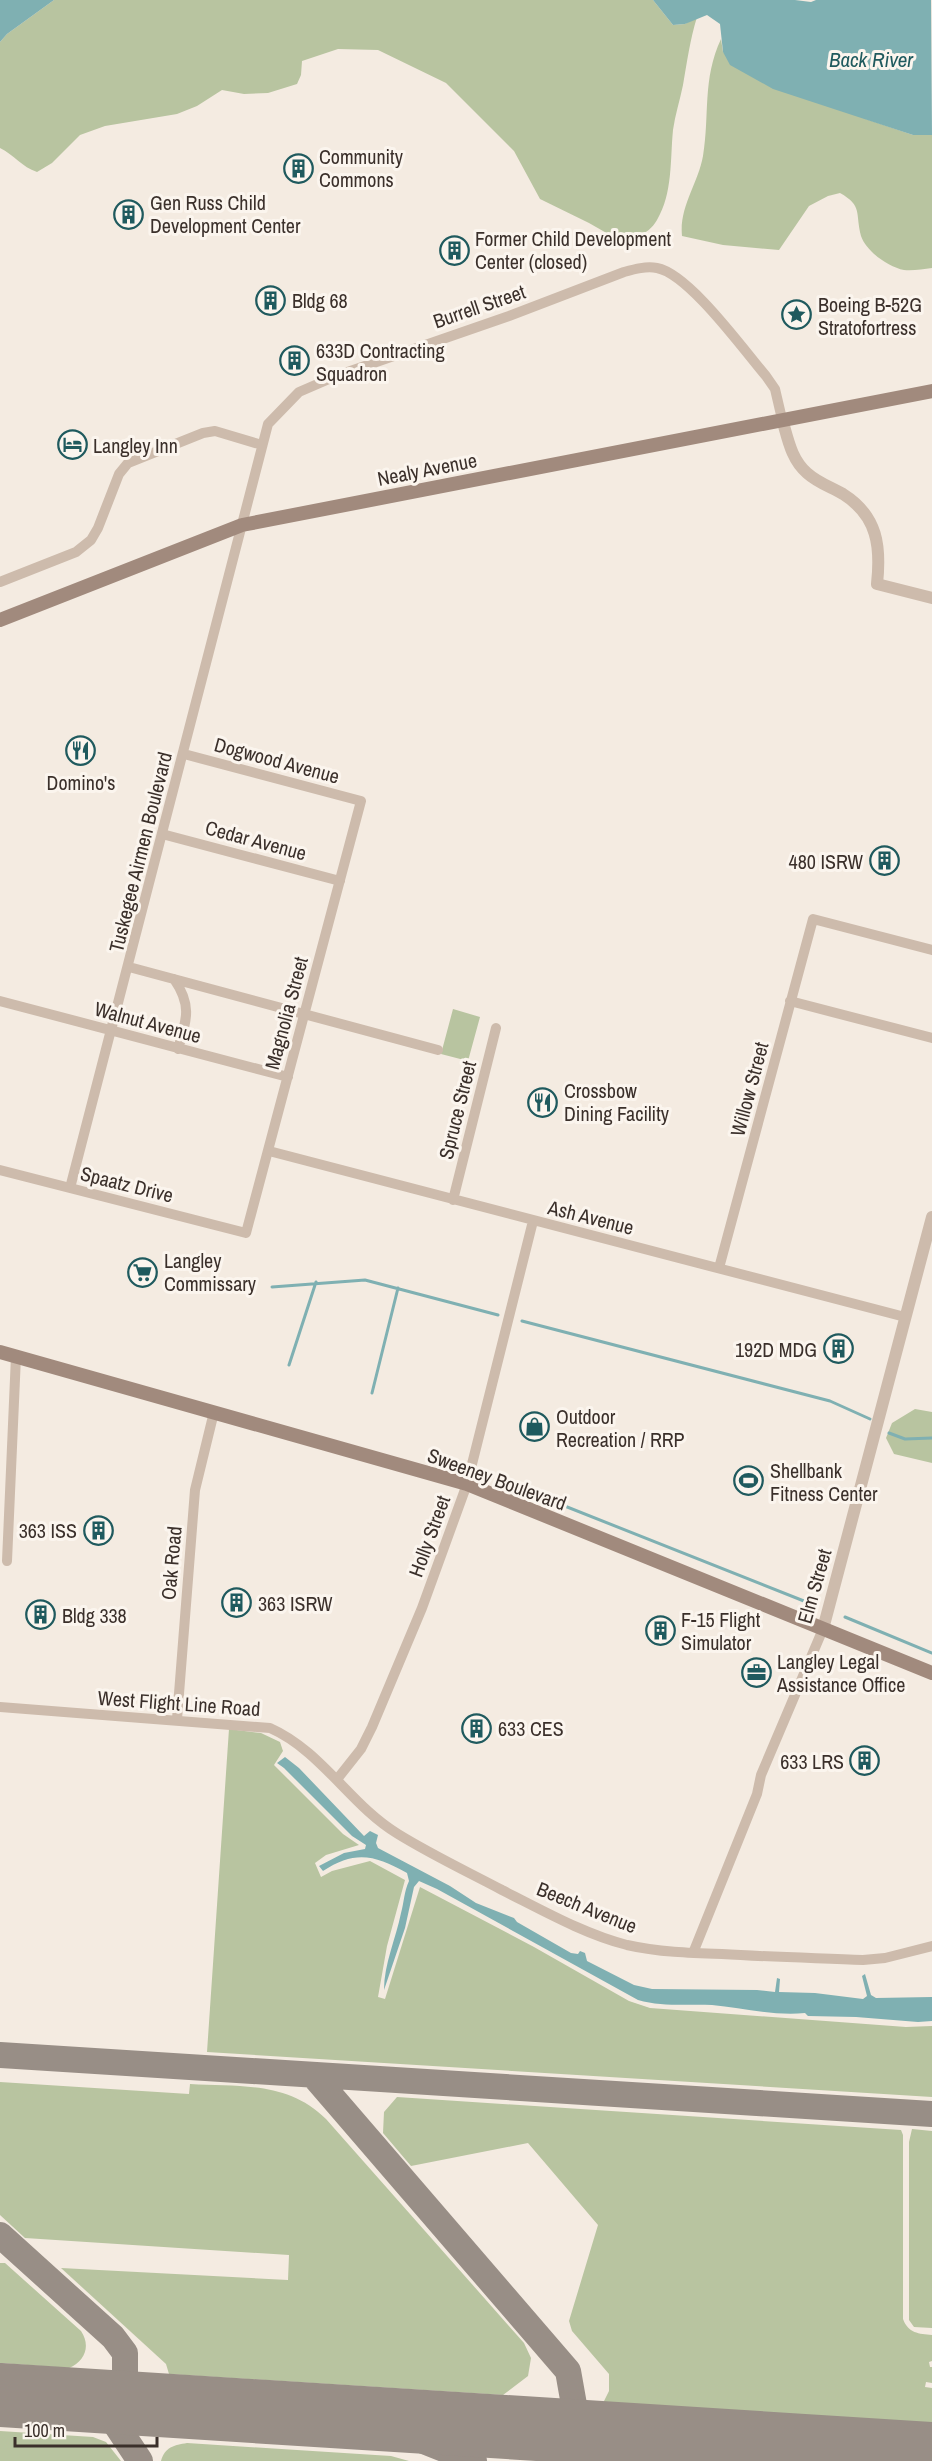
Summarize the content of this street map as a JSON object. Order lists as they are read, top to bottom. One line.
{"streets":{"main road":["Nealy Avenue","Sweeney Boulevard"],"street":["Burrell Street","Dogwood Avenue","Cedar Avenue","Tuskegee Airmen Boulevard","Magnolia Street","Walnut Avenue","Willow Street","Spruce Street","Spaatz Drive","Ash Avenue","Holly Street","Oak Road","Elm Street","West Flight Line Road","Beech Avenue"]},"crossings":[["Burrell Street","Nealy Avenue"],["Burrell Street","Tuskegee Airmen Boulevard"],["Nealy Avenue","Tuskegee Airmen Boulevard"],["Dogwood Avenue","Tuskegee Airmen Boulevard"],["Dogwood Avenue","Magnolia Street"],["Cedar Avenue","Tuskegee Airmen Boulevard"],["Cedar Avenue","Magnolia Street"],["Tuskegee Airmen Boulevard","Walnut Avenue"],["Tuskegee Airmen Boulevard","Spaatz Drive"],["Magnolia Street","Walnut Avenue"],["Magnolia Street","Spaatz Drive"],["Magnolia Street","Ash Avenue"],["Willow Street","Ash Avenue"],["Spruce Street","Ash Avenue"],["Ash Avenue","Holly Street"],["Ash Avenue","Elm Street"],["Sweeney Boulevard","Holly Street"],["Sweeney Boulevard","Oak Road"],["Sweeney Boulevard","Elm Street"],["Holly Street","West Flight Line Road"],["Holly Street","Beech Avenue"],["Oak Road","West Flight Line Road"],["Elm Street","Beech Avenue"],["West Flight Line Road","Beech Avenue"]],"water":["Back River"],"places":{"building":["Community Commons","Gen Russ Child Development Center","Former Child Development Center (closed)","Bldg 68","633D Contracting Squadron","480 ISRW","192D MDG","363 ISS","363 ISRW","Bldg 338","F-15 Flight Simulator","633 CES","633 LRS"],"place":["Boeing B-52G Stratofortress"],"hotel":["Langley Inn"],"restaurant":["Domino's","Crossbow Dining Facility"],"supermarket":["Langley Commissary"],"shop":["Outdoor Recreation / RRP"],"sports":["Shellbank Fitness Center"],"office":["Langley Legal Assistance Office"]},"scale_bar":"100 m"}
